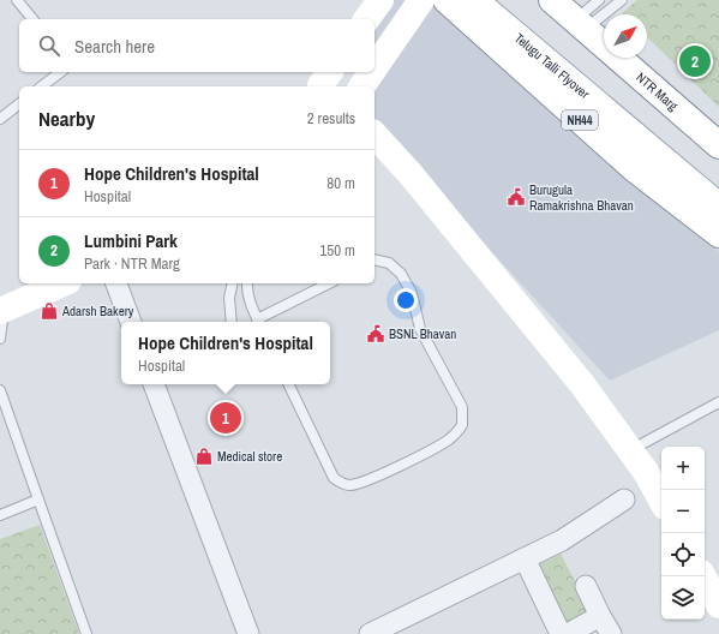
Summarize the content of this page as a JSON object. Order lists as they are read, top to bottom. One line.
{"streets":{"main road":["Telugu Talli Flyover","NTR Marg","NH44"]},"places":{"public building":["Burugula Ramakrishna Bhavan","BSNL Bhavan"],"shop":["Adarsh Bakery","Medical store"]},"north":"top right","page":{"search":"Search here","pins":["2","1"],"heading":["Nearby","2 results"],"list":[{"mark":"1","name":"Hope Children's Hospital","note":"Hospital","value":"80 m"},{"mark":"2","name":"Lumbini Park","note":"Park · NTR Marg","value":"150 m"}],"popup":["Hope Children's Hospital","Hospital"],"map_buttons":["+","−"]}}
